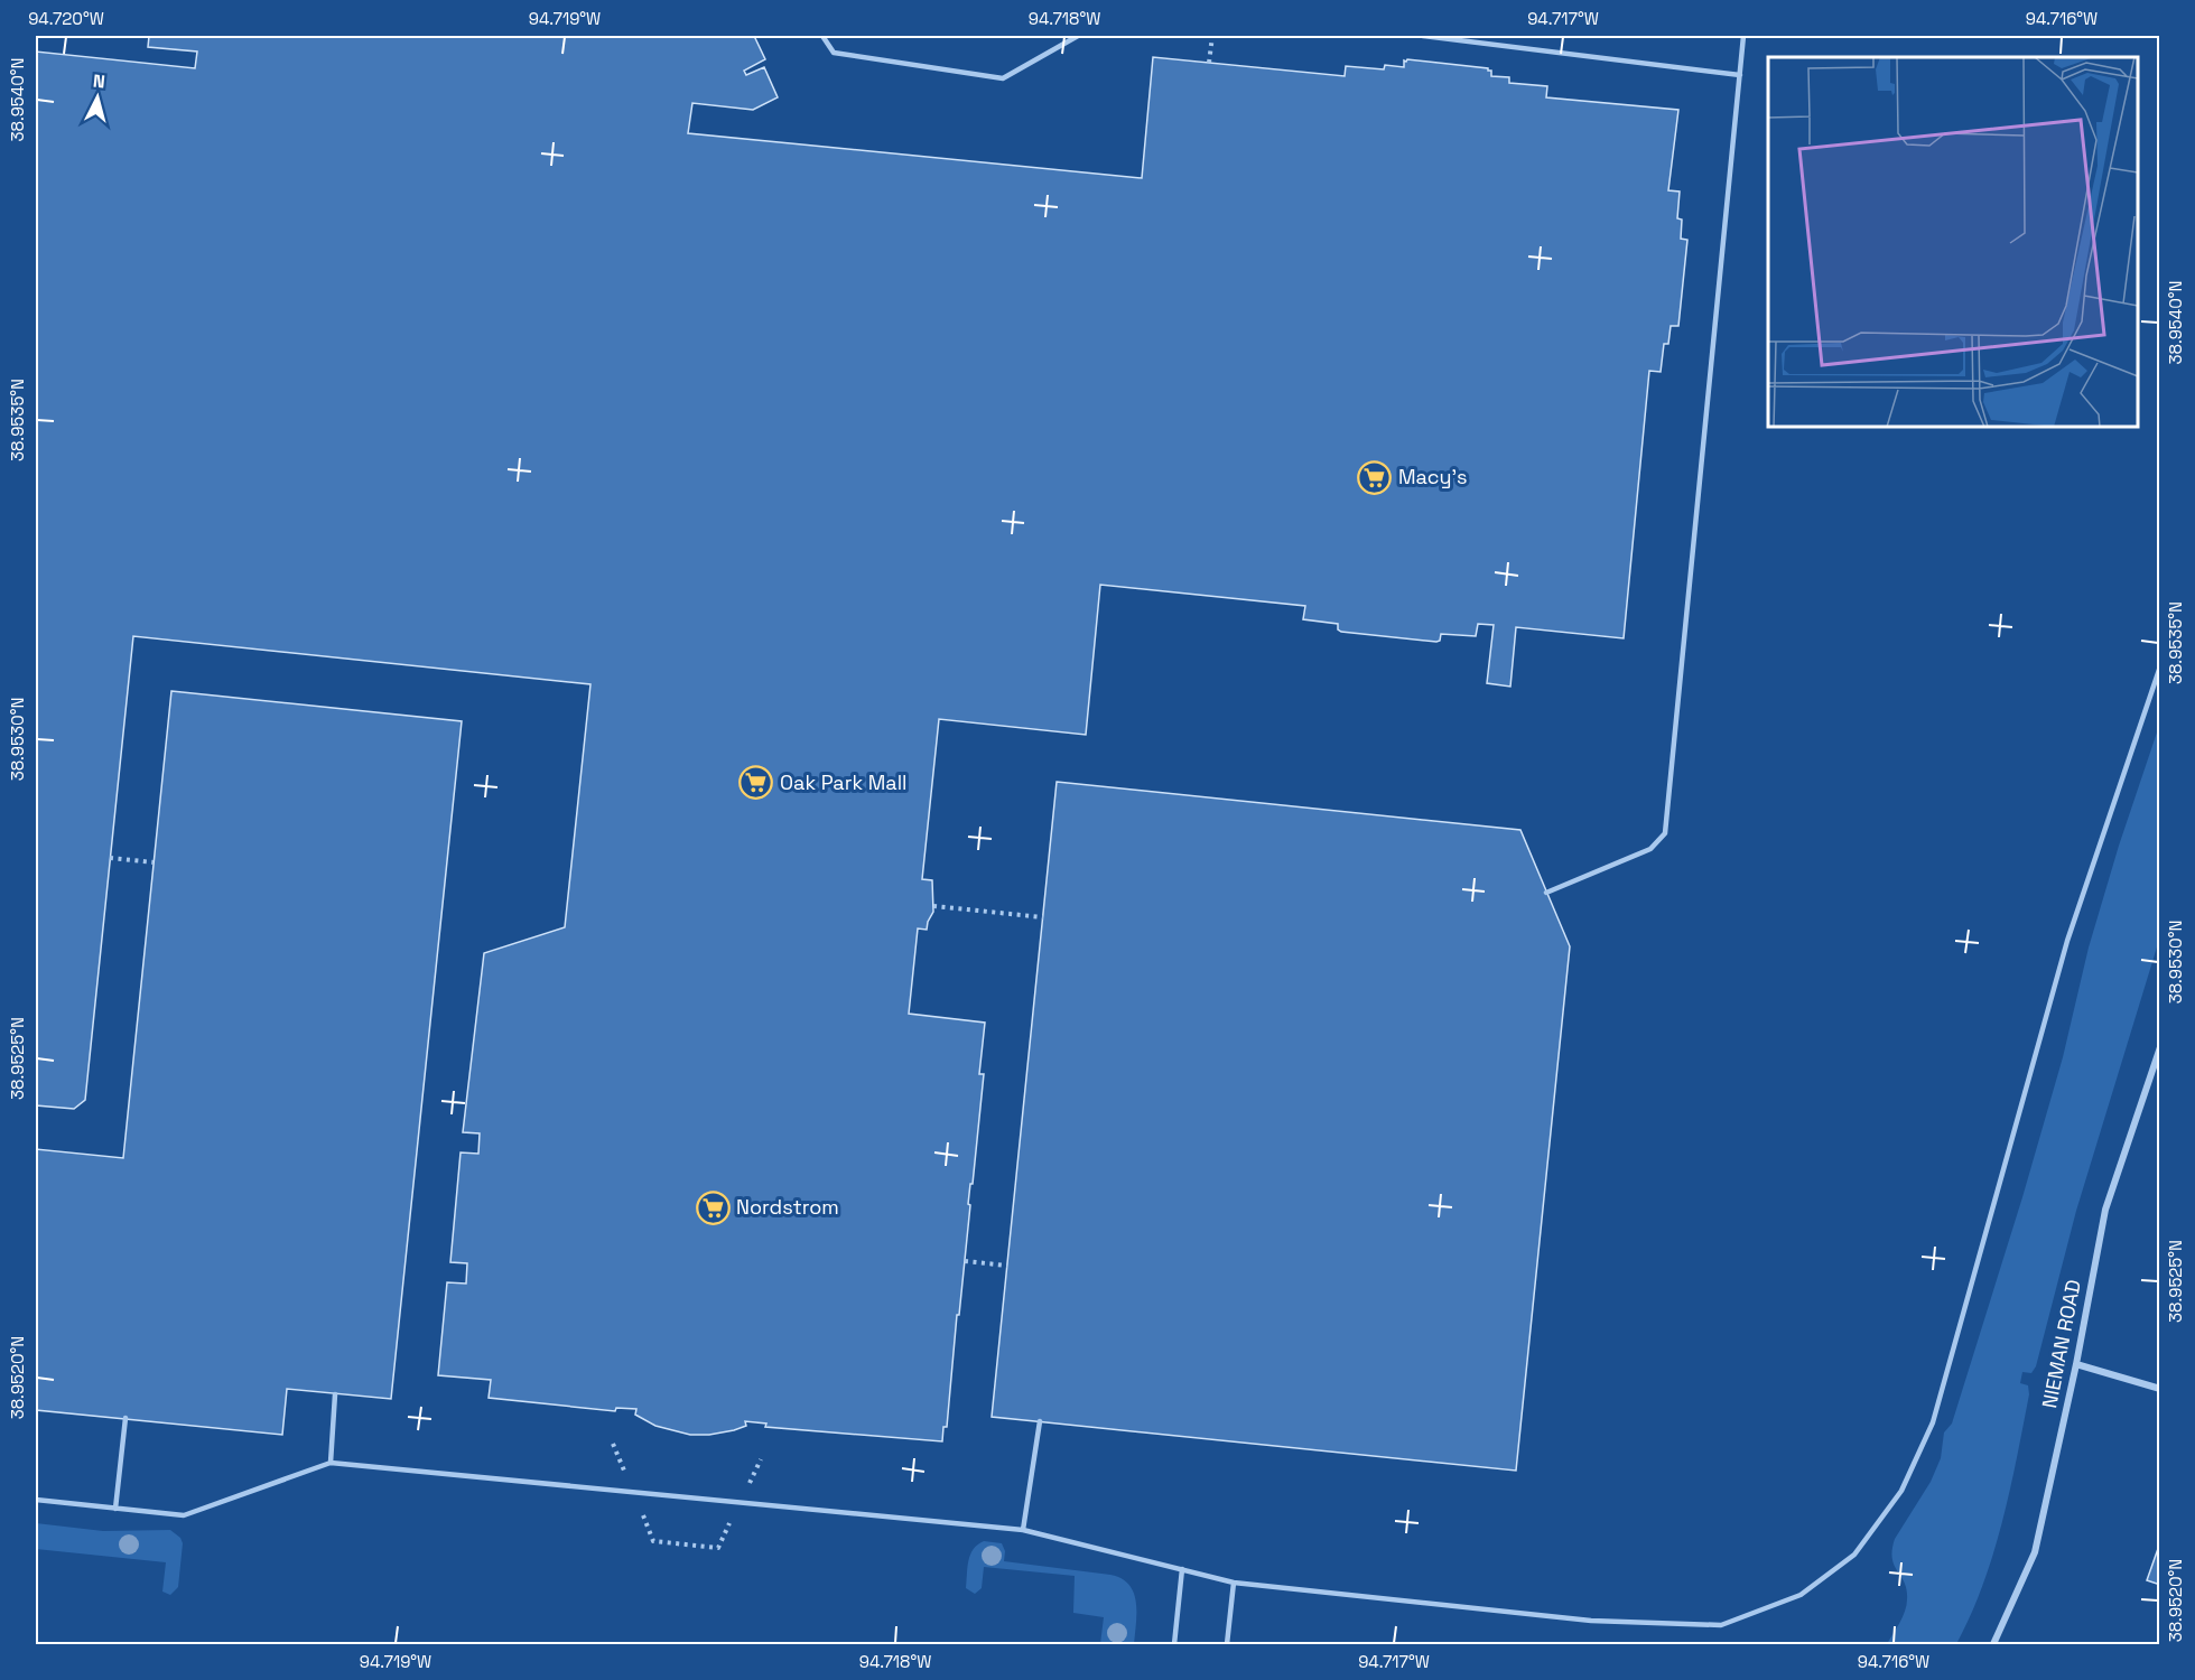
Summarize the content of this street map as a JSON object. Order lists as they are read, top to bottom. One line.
{"streets":{"street":["NIEMAN ROAD"]},"places":{"supermarket":["Macy's","Oak Park Mall","Nordstrom"]},"north":"top","coordinates":["94.720°W","94.719°W","94.718°W","94.717°W","94.716°W","38.9540°N","38.9535°N","38.9530°N","38.9525°N","38.9520°N"]}
